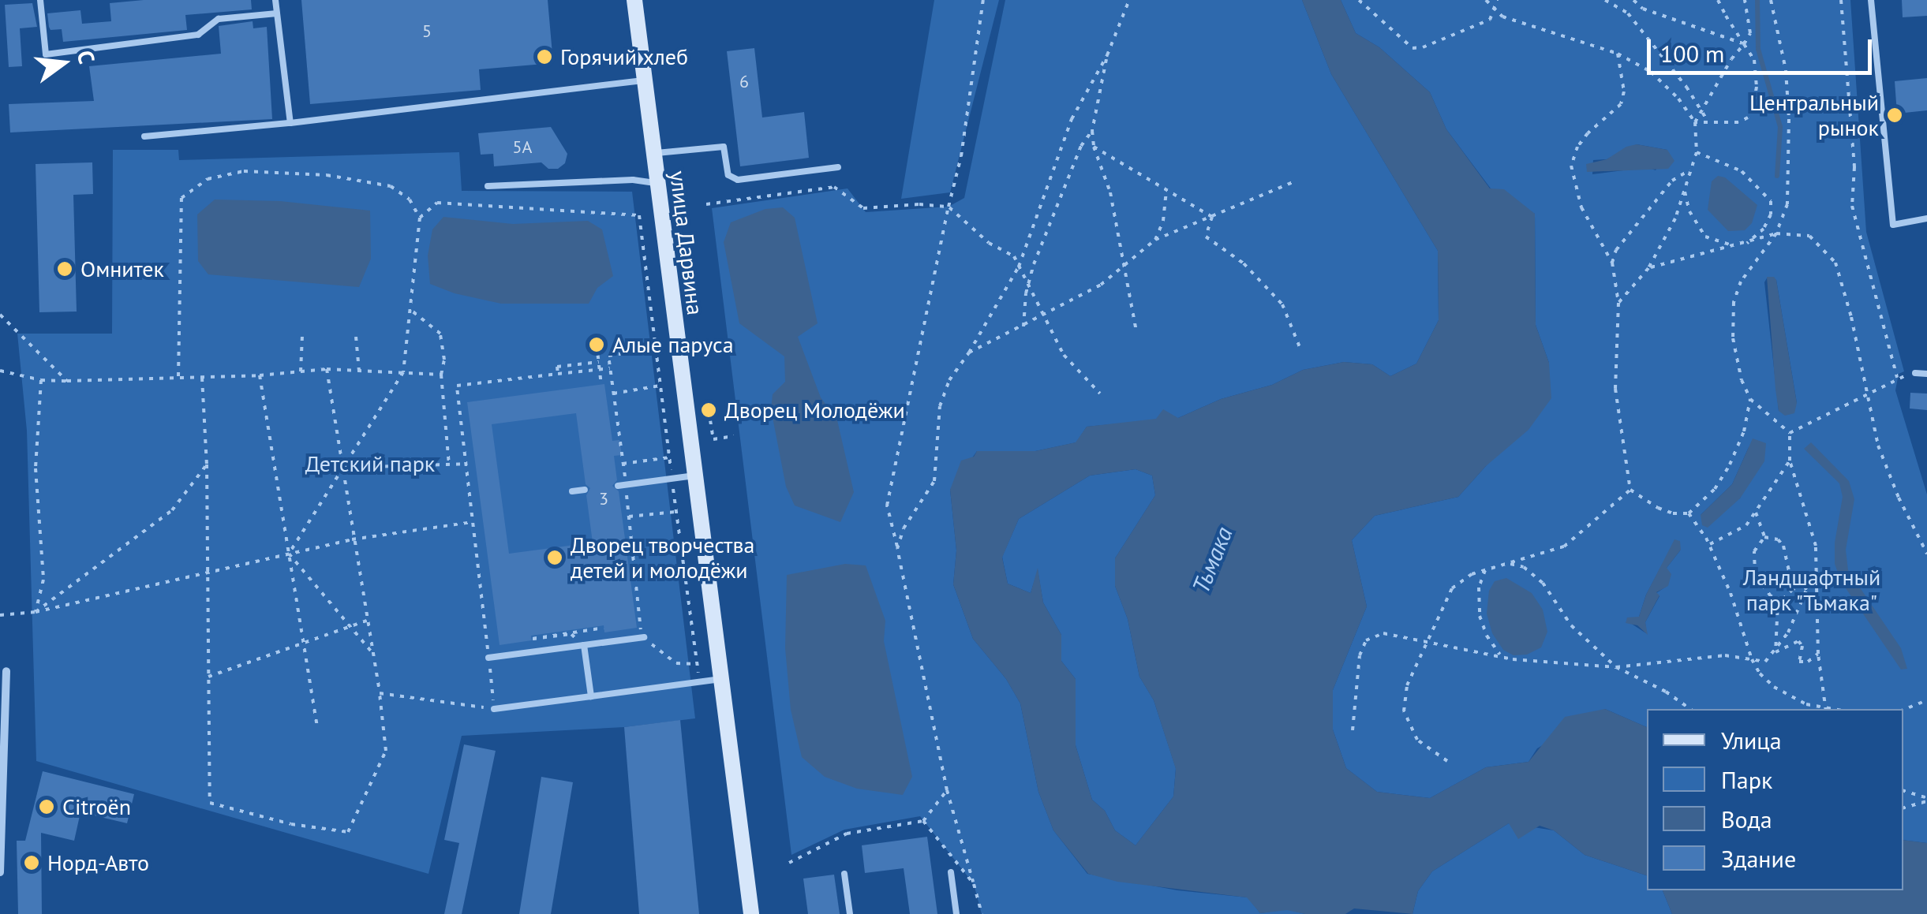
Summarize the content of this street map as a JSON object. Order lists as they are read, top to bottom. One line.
{"streets":{"main road":["улица Дарвина"]},"water":["Тьмака"],"parks":["Детский парк","Ландшафтный парк \"Тьмака\""],"places":["Горячий хлеб","Центральный рынок","Омнитек","Алые паруса","Дворец Молодёжи","Дворец творчества детей и молодёжи","Citroën","Норд-Авто"],"house_numbers":["5","6","5А","3"],"legend":["Улица","Парк","Вода","Здание"],"scale_bar":"100 m","north":"right"}
